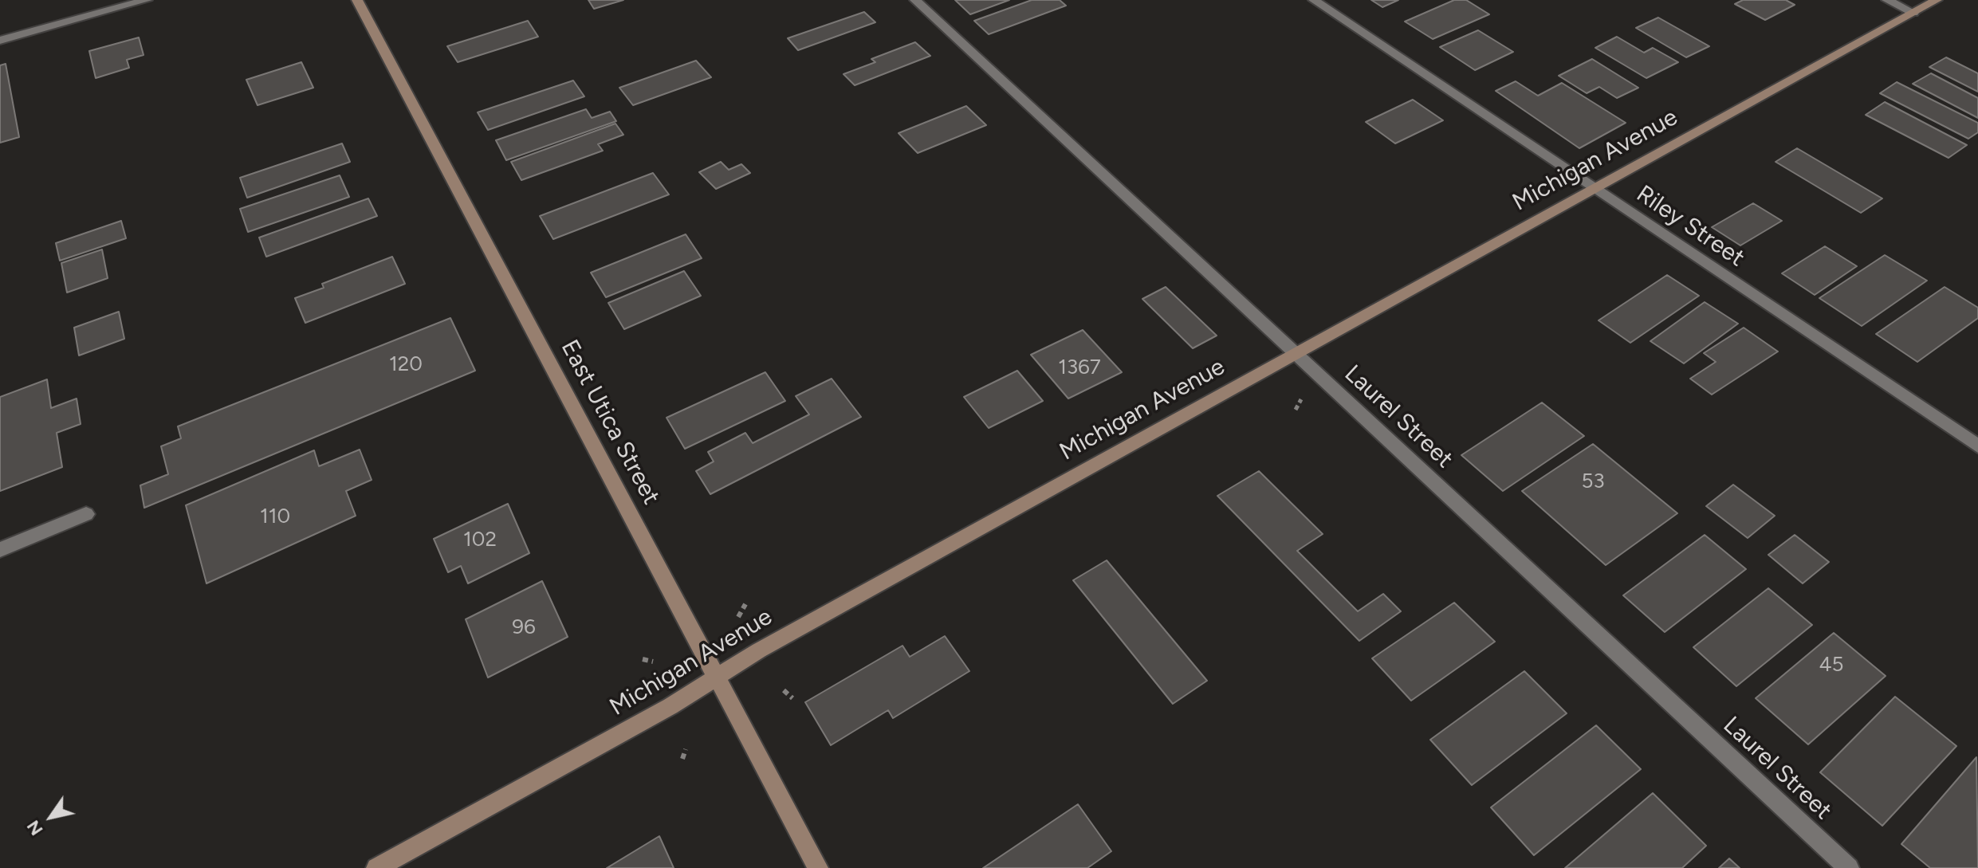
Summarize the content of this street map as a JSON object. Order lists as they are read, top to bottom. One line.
{"streets":{"street":["Michigan Avenue","Riley Street","Laurel Street","East Utica Street"]},"crossings":[["Michigan Avenue","Riley Street"],["Michigan Avenue","Laurel Street"],["Michigan Avenue","East Utica Street"]],"house_numbers":["120","1367","53","110","102","96","45"],"north":"bottom left"}
